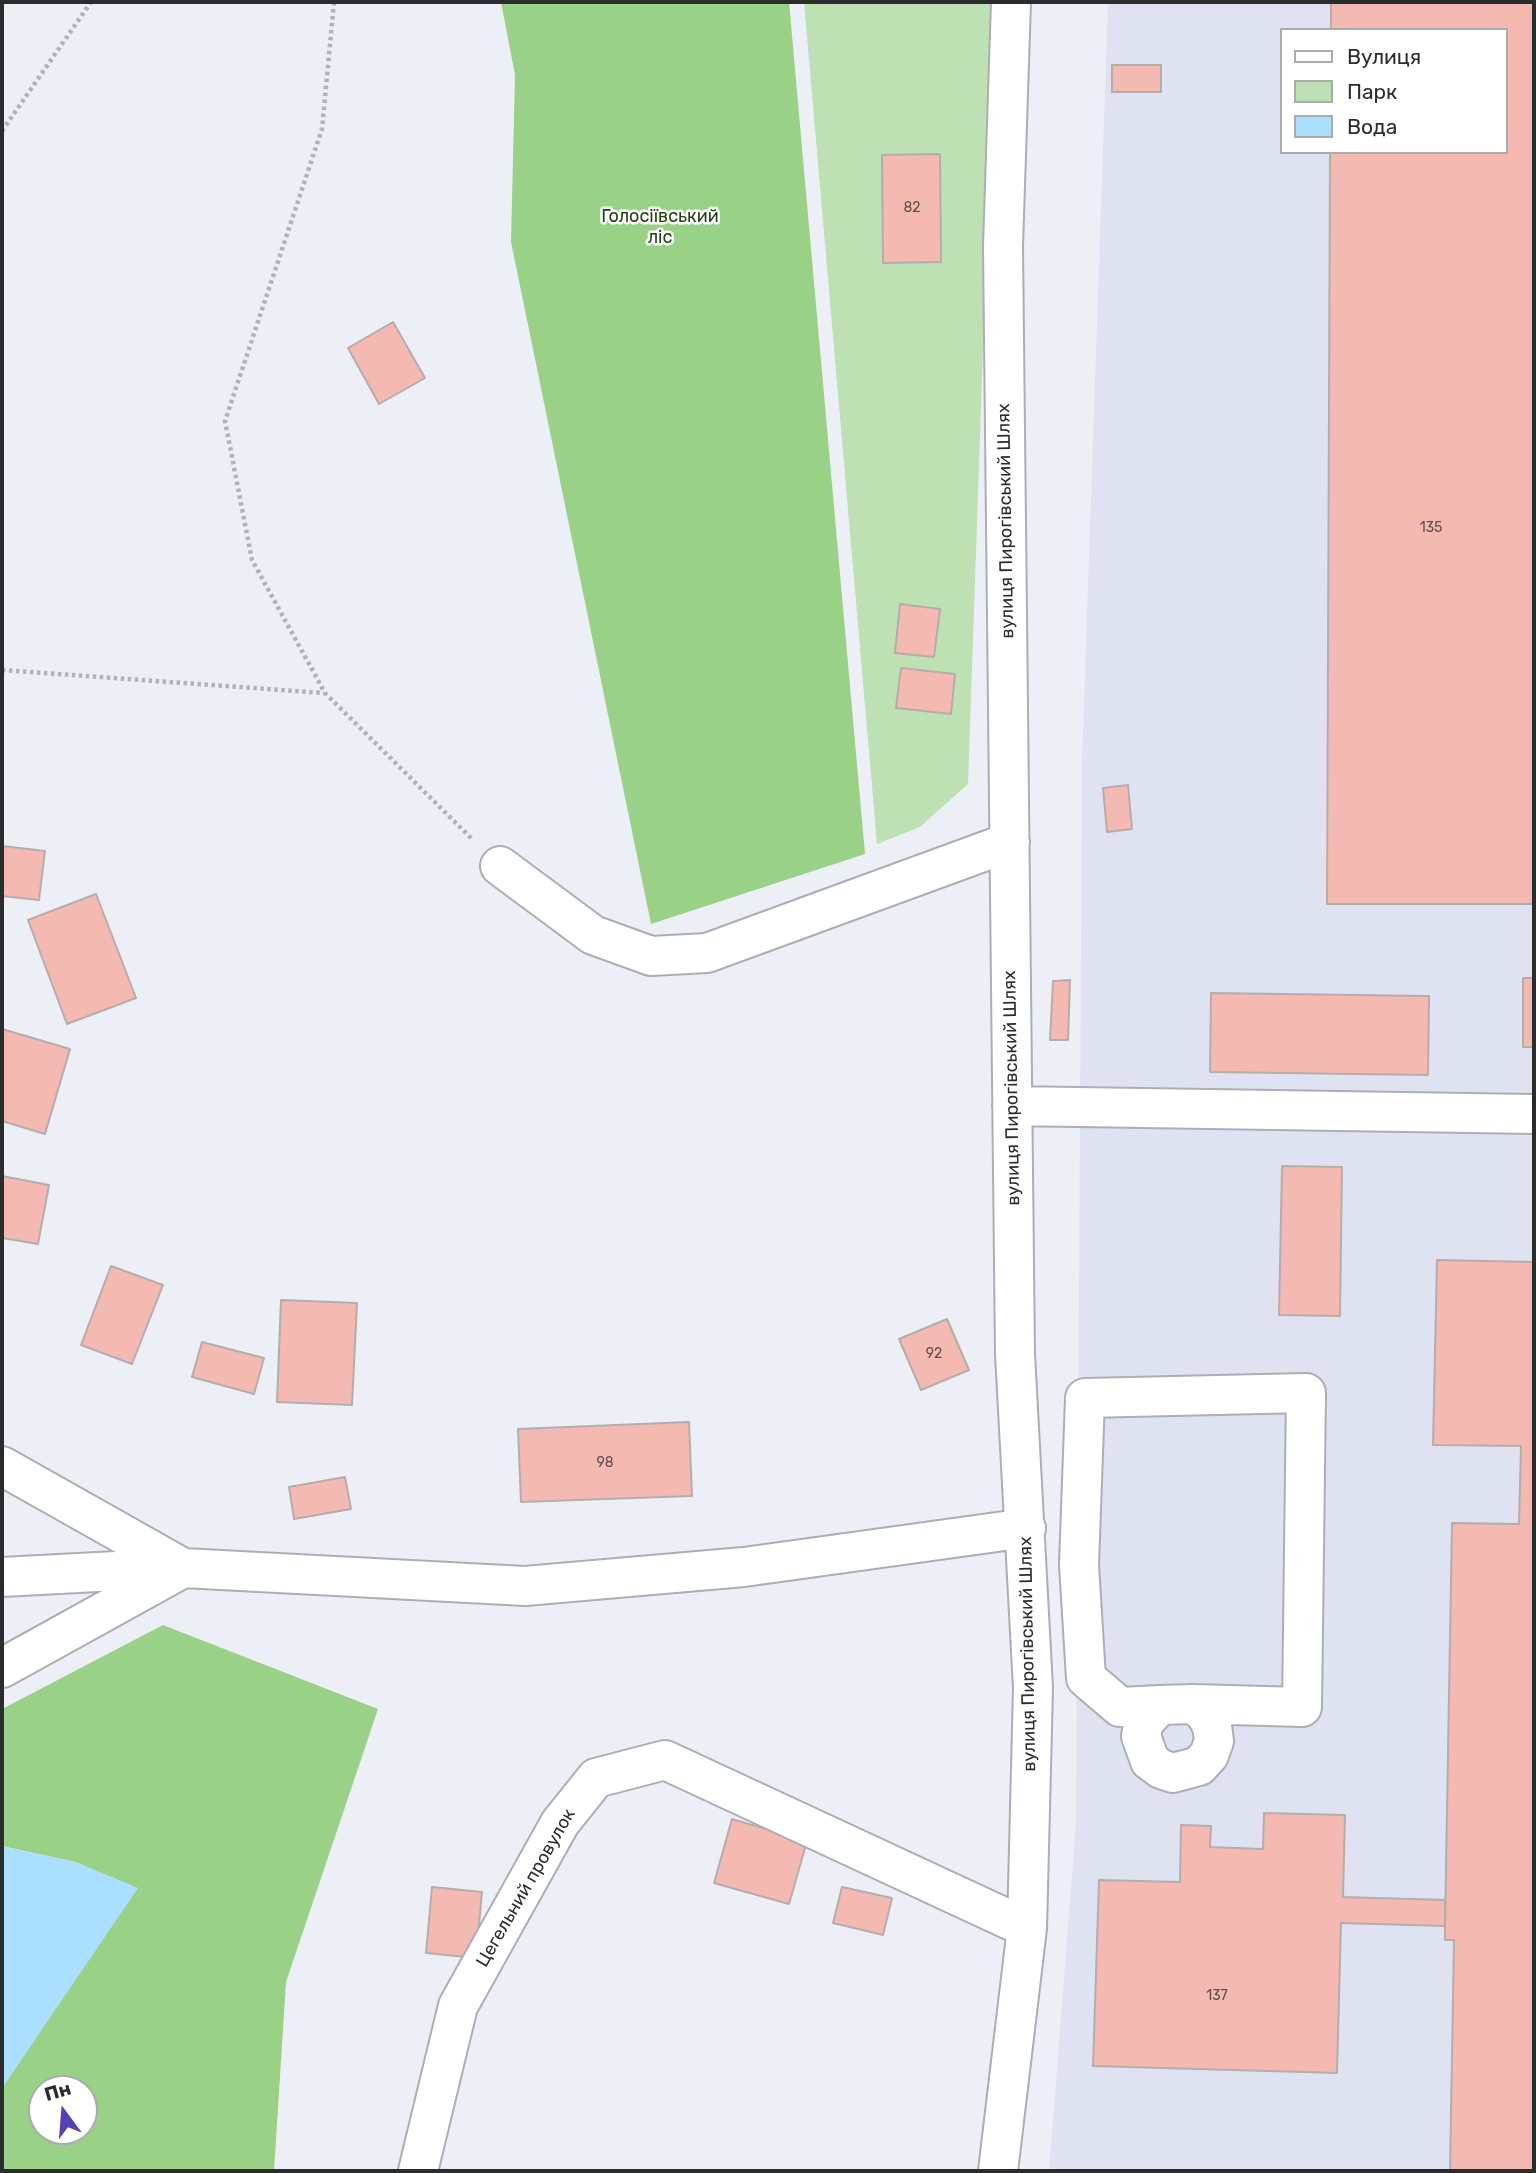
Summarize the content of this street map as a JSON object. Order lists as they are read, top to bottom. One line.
{"streets":{"street":["вулиця Пирогівський Шлях","Цегельний провулок"]},"crossings":[["вулиця Пирогівський Шлях","Цегельний провулок"]],"parks":["Голосіївський ліс"],"house_numbers":["82","135","92","98","137"],"legend":["Вулиця","Парк","Вода"],"north":"top"}
